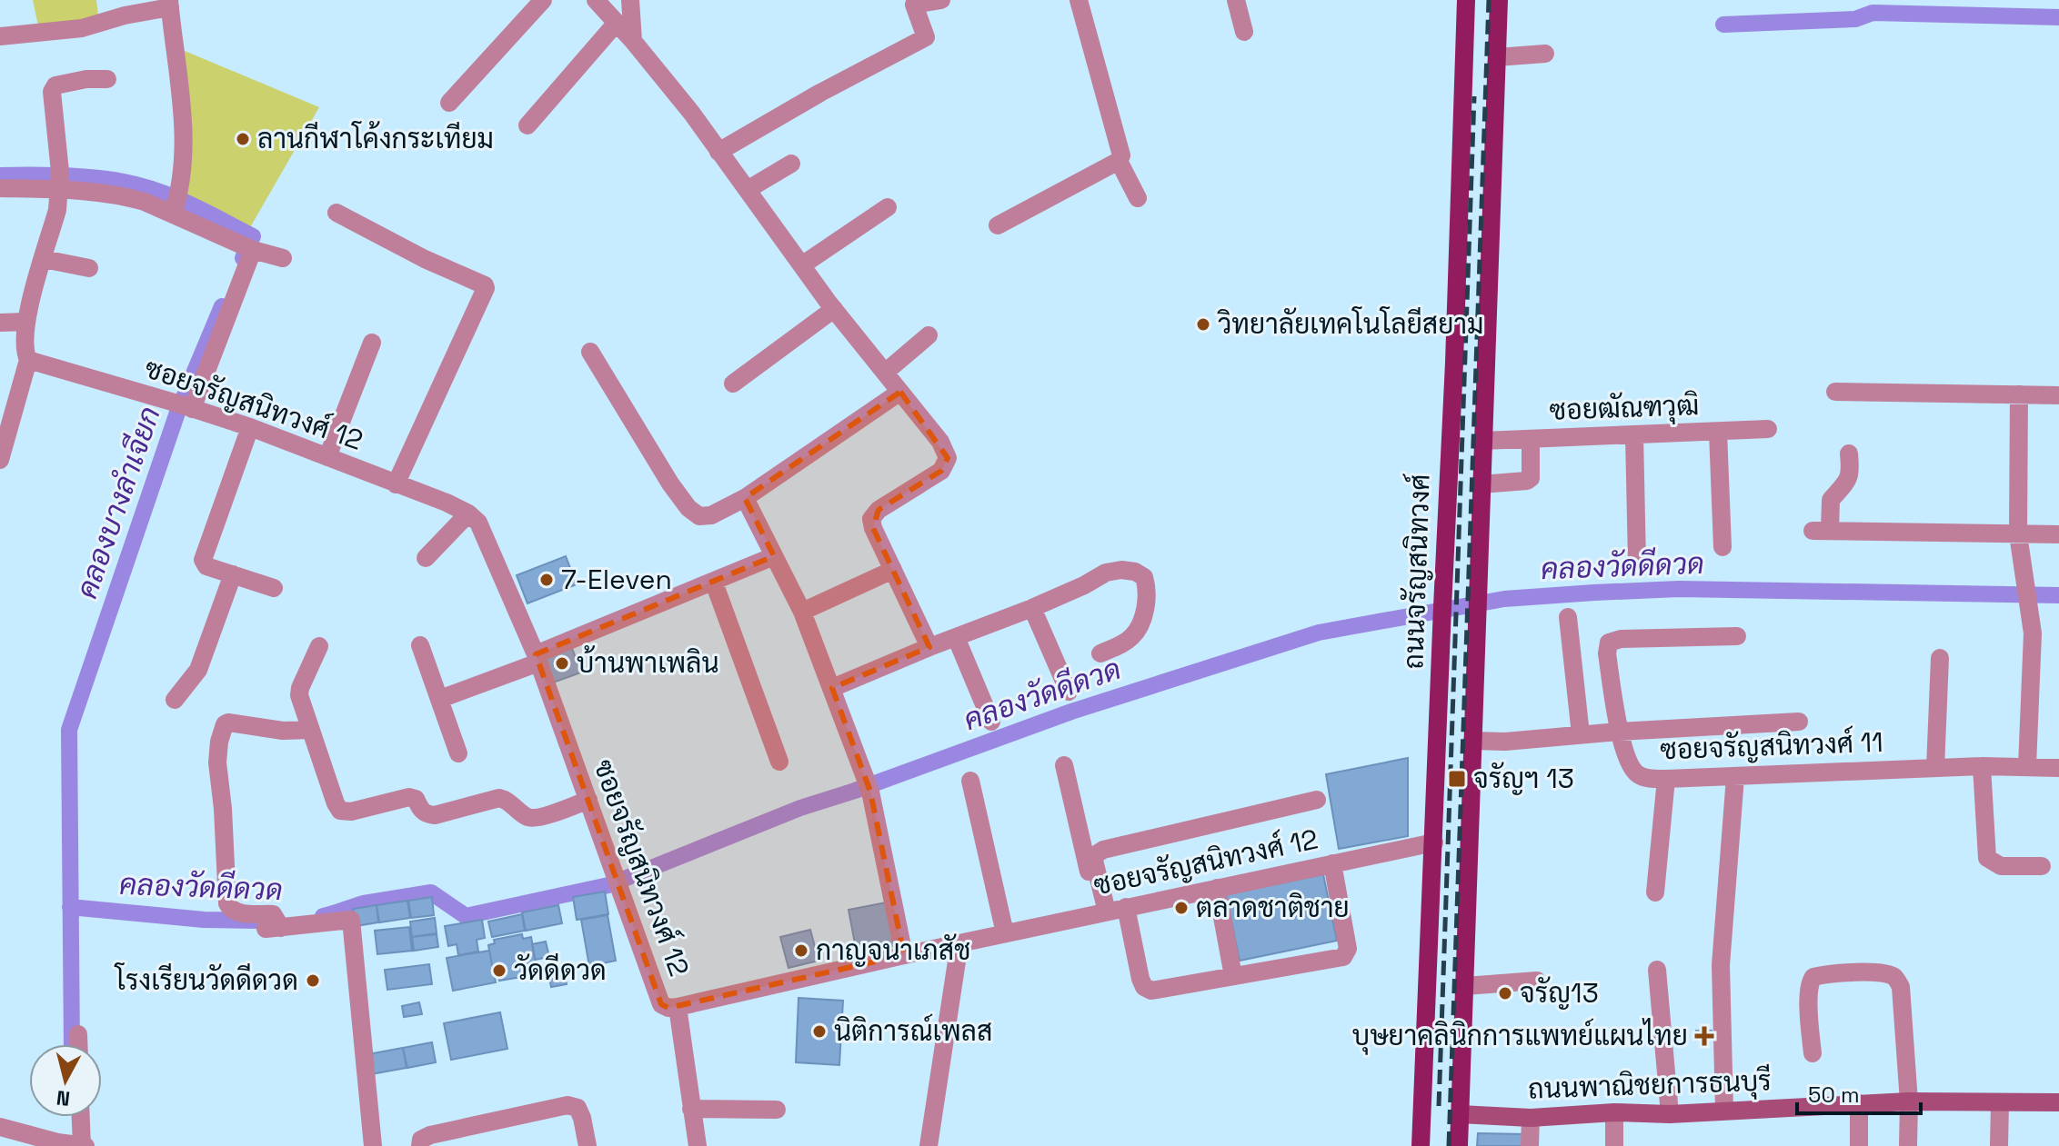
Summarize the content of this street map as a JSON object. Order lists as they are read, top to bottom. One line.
{"streets":{"main road":["ถนนจรัญสนิทวงศ์","ถนนพาณิชยการธนบุรี"],"street":["ซอยจรัญสนิทวงศ์ 12","ซอยฒัณฑวุฒิ","ซอยจรัญสนิทวงศ์ 11"]},"crossings":[["ซอยจรัญสนิทวงศ์ 12","ถนนจรัญสนิทวงศ์"]],"water":["คลองบางลำเจียก","คลองวัดดีดวด"],"places":{"other":["ลานกีฬาโค้งกระเทียม","วิทยาลัยเทคโนโลยีสยาม","7-Eleven","บ้านพาเพลิน","ตลาดชาติชาย","กาญจนาเภสัช","วัดดีดวด","โรงเรียนวัดดีดวด","จรัญ13","นิติการณ์เพลส"],"transit":["จรัญฯ 13"],"health":["บุษยาคลินิกการแพทย์แผนไทย"]},"scale_bar":"50 m","north":"bottom"}
